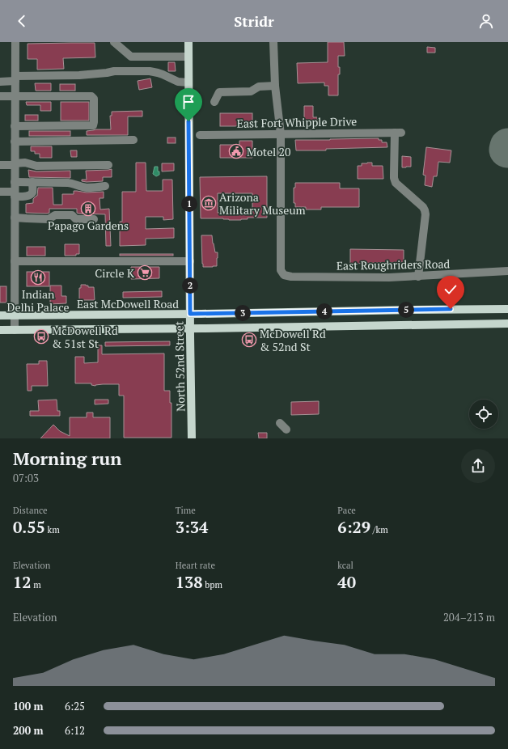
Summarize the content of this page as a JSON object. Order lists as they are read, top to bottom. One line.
{"streets":{"main road":["East McDowell Road","North 52nd Street"],"street":["East Fort Whipple Drive","East Roughriders Road"]},"crossings":[["East Fort Whipple Drive","East Roughriders Road"],["East McDowell Road","North 52nd Street"]],"places":{"public building":["Motel 20"],"museum":["Arizona Military Museum"],"building":["Papago Gardens"],"supermarket":["Circle K"],"restaurant":["Indian Delhi Palace"],"bus stop":["McDowell Rd & 51st St","McDowell Rd & 52nd St"]},"page":{"header":"Stridr","pins":["1","2","5","4","3"],"heading":["Morning run","07:03"],"stats":[["Distance","0.55 km"],["Time","3:34"],["Pace","6:29 /km"],["Elevation","12 m"],["Heart rate","138 bpm"],["kcal","40"]],"chart":["Elevation","204–213 m"],"list":[{"name":"100 m","note":"6:25"},{"name":"200 m","note":"6:12"}]}}
